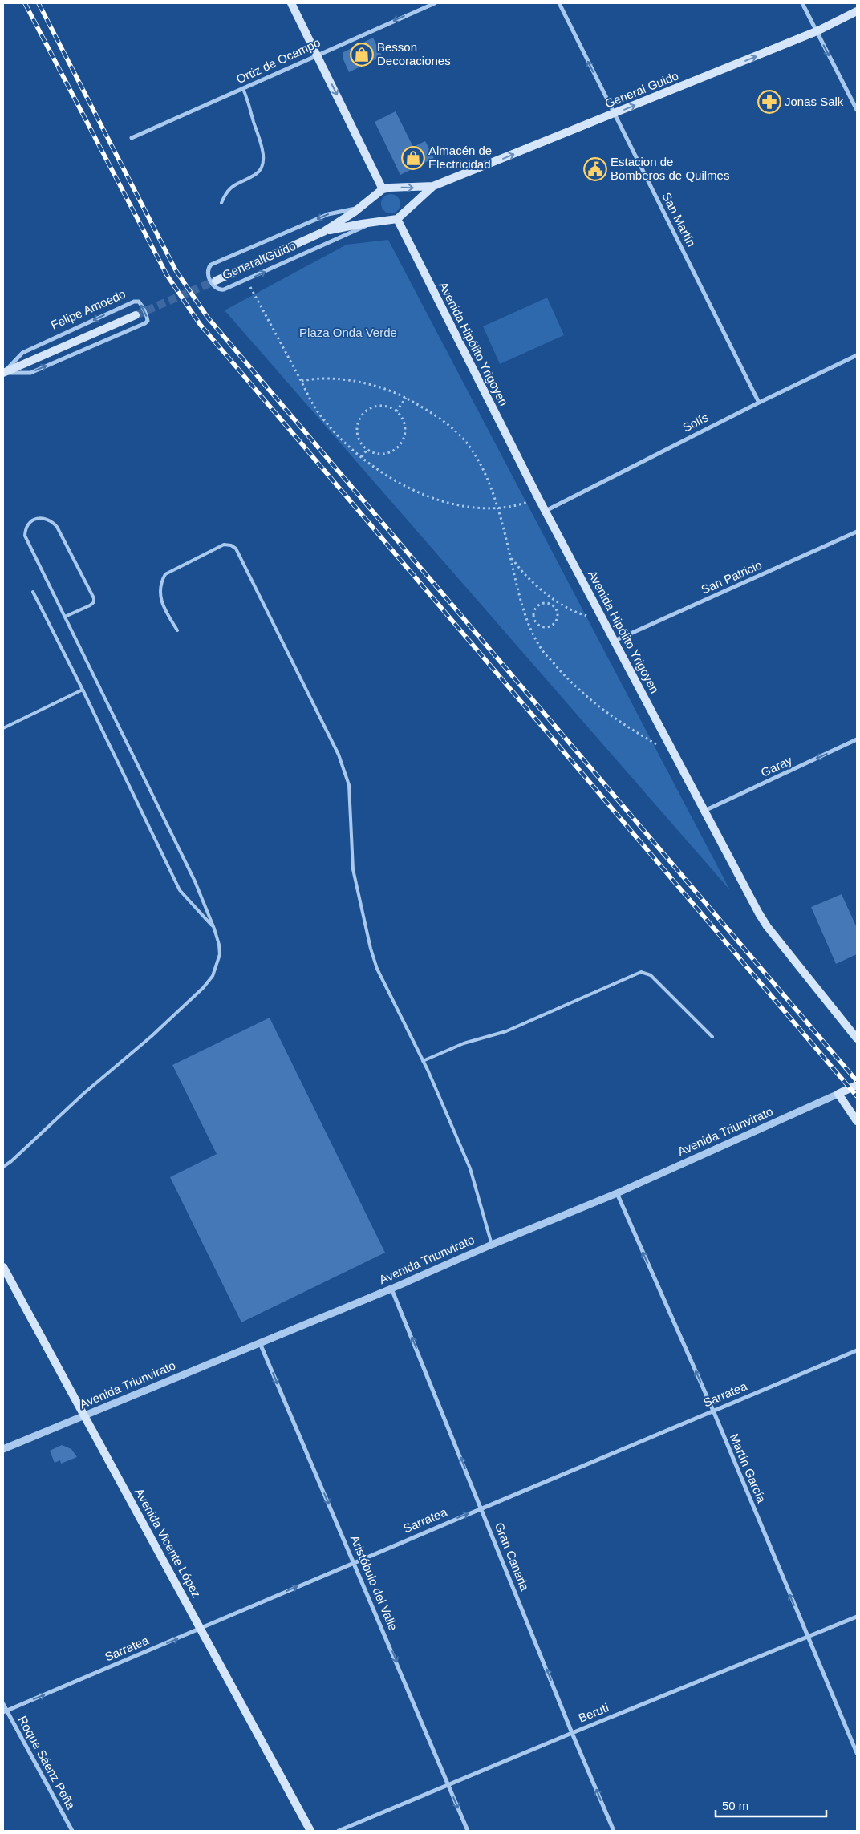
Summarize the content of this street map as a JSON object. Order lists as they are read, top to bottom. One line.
{"streets":{"main road":["General Guido","Felipe Amoedo","Avenida Hipólito Yrigoyen","Avenida Triunvirato","Avenida Vicente López"],"street":["Ortiz de Ocampo","San Martín","Solís","San Patricio","Garay","Sarratea","Martín García","Gran Canaria","Aristóbulo del Valle","Beruti","Roque Sáenz Peña"]},"crossings":[["General Guido","San Martín"],["General Guido","Avenida Hipólito Yrigoyen"],["San Martín","Solís"],["Avenida Hipólito Yrigoyen","Solís"],["Avenida Hipólito Yrigoyen","San Patricio"],["Avenida Hipólito Yrigoyen","Garay"],["Avenida Triunvirato","Martín García"],["Avenida Triunvirato","Avenida Vicente López"],["Avenida Triunvirato","Gran Canaria"],["Avenida Triunvirato","Aristóbulo del Valle"],["Sarratea","Martín García"],["Sarratea","Avenida Vicente López"],["Sarratea","Gran Canaria"],["Sarratea","Aristóbulo del Valle"],["Sarratea","Roque Sáenz Peña"],["Martín García","Beruti"],["Gran Canaria","Beruti"],["Aristóbulo del Valle","Beruti"]],"one_way":["Ortiz de Ocampo","Garay","Sarratea","Martín García","Gran Canaria","Aristóbulo del Valle"],"parks":["Plaza Onda Verde"],"places":{"shop":["Besson Decoraciones","Almacén de Electricidad"],"pharmacy":["Jonas Salk"],"public building":["Estacion de Bomberos de Quilmes"]},"scale_bar":"50 m"}
